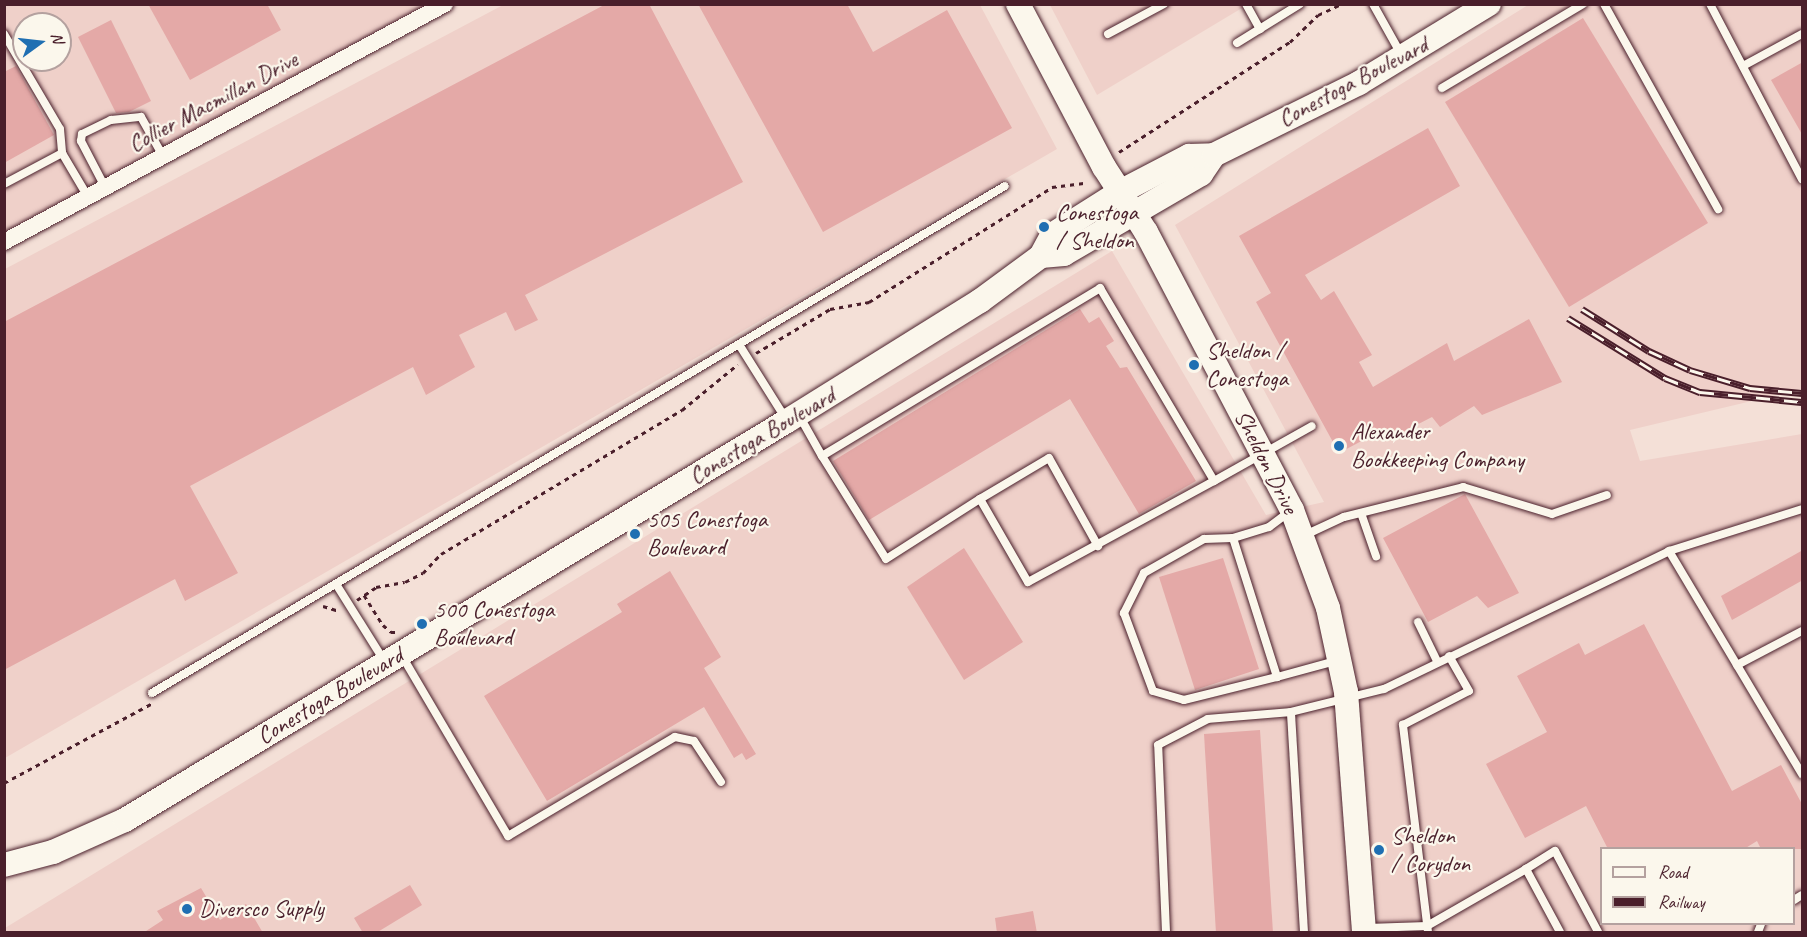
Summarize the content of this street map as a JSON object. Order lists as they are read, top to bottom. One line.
{"streets":{"street":["Conestoga Boulevard","Collier Macmillan Drive","Sheldon Drive"]},"crossings":[["Conestoga Boulevard","Sheldon Drive"]],"places":["Conestoga / Sheldon","Sheldon / Conestoga","Alexander Bookkeeping Company","505 Conestoga Boulevard","500 Conestoga Boulevard","Sheldon / Corydon","Diversco Supply"],"legend":["Road","Railway"],"north":"right"}
